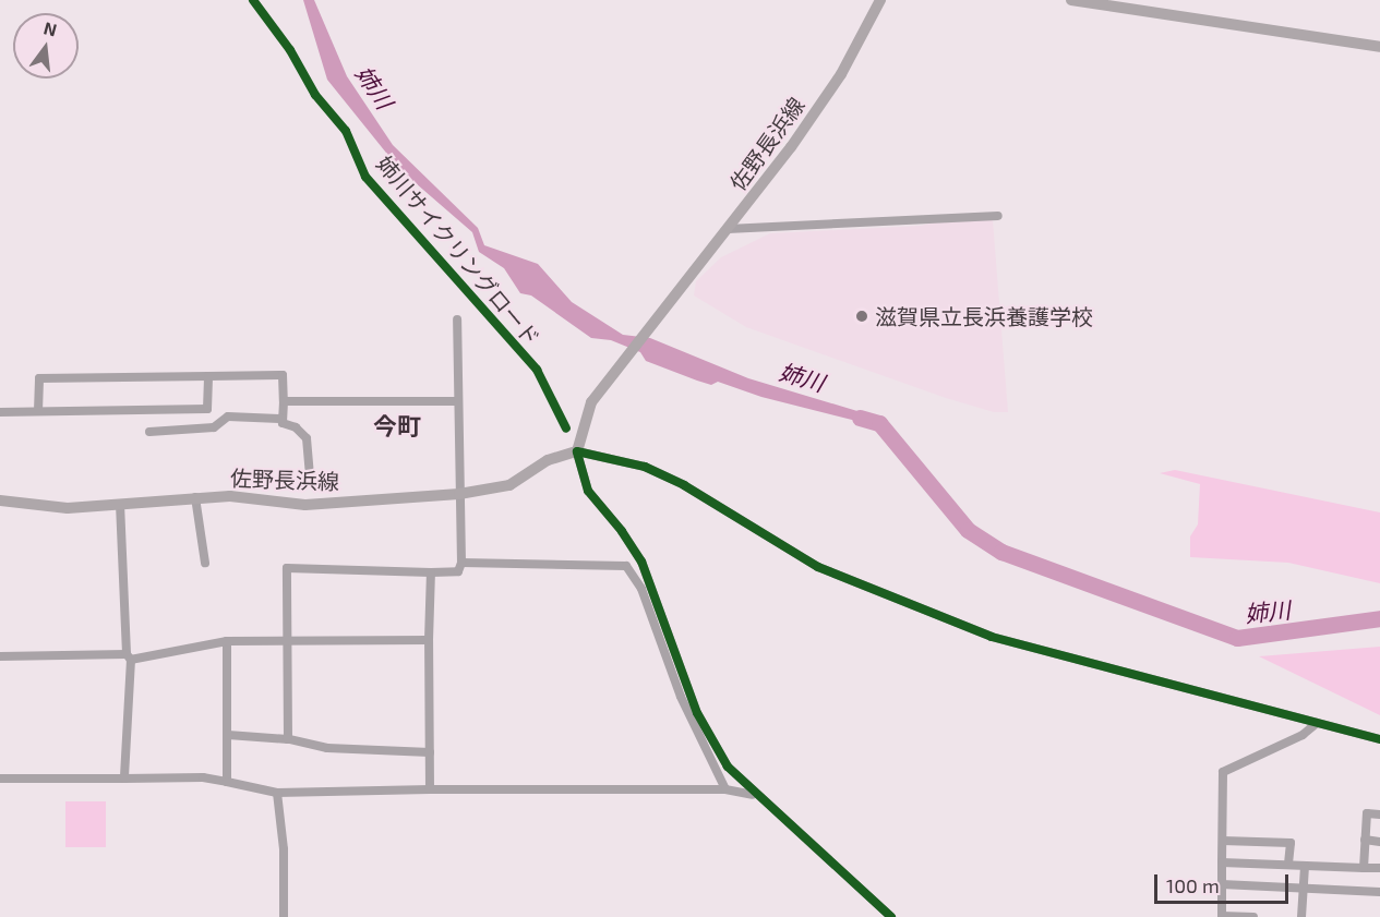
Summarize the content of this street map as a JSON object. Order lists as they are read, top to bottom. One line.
{"streets":{"main road":["佐野長浜線"],"cycle path":["姉川サイクリングロード"]},"districts":["今町"],"water":["姉川"],"places":["滋賀県立長浜養護学校"],"scale_bar":"100 m","north":"top"}
